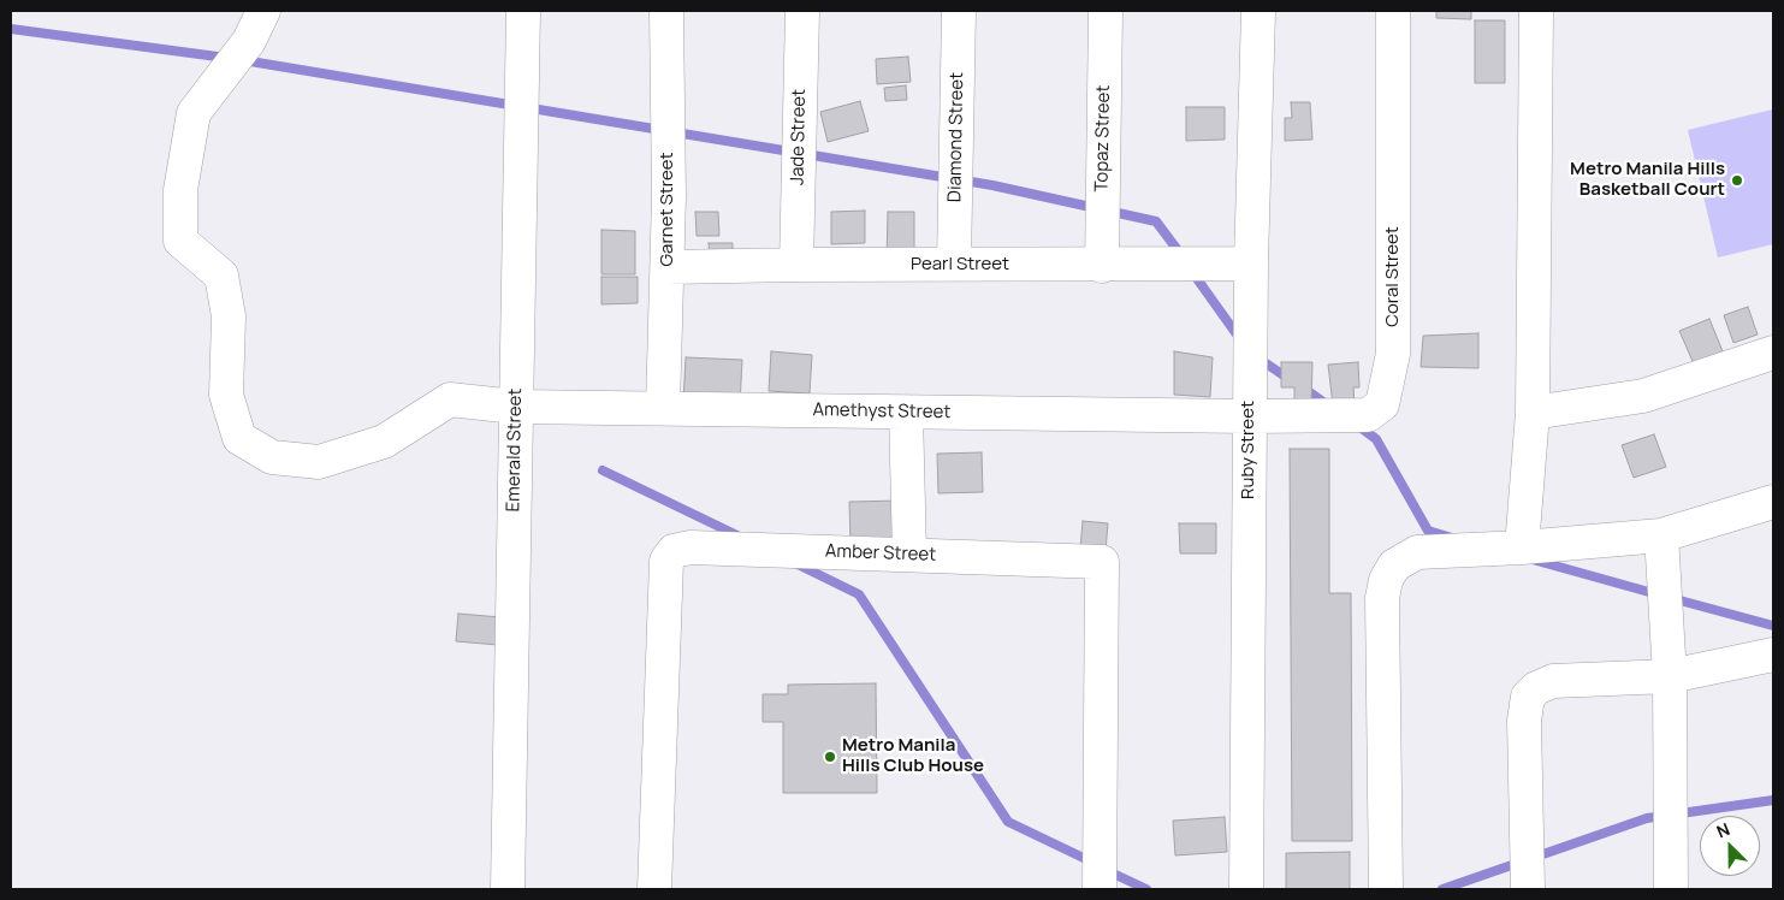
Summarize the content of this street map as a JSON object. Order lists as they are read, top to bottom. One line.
{"streets":{"street":["Jade Street","Diamond Street","Topaz Street","Garnet Street","Pearl Street","Coral Street","Amethyst Street","Emerald Street","Ruby Street","Amber Street"]},"crossings":[["Jade Street","Pearl Street"],["Diamond Street","Pearl Street"],["Topaz Street","Pearl Street"],["Garnet Street","Pearl Street"],["Garnet Street","Amethyst Street"],["Pearl Street","Ruby Street"],["Coral Street","Amethyst Street"],["Coral Street","Ruby Street"],["Amethyst Street","Emerald Street"],["Amethyst Street","Ruby Street"]],"places":["Metro Manila Hills Basketball Court","Metro Manila Hills Club House"],"north":"top left"}
